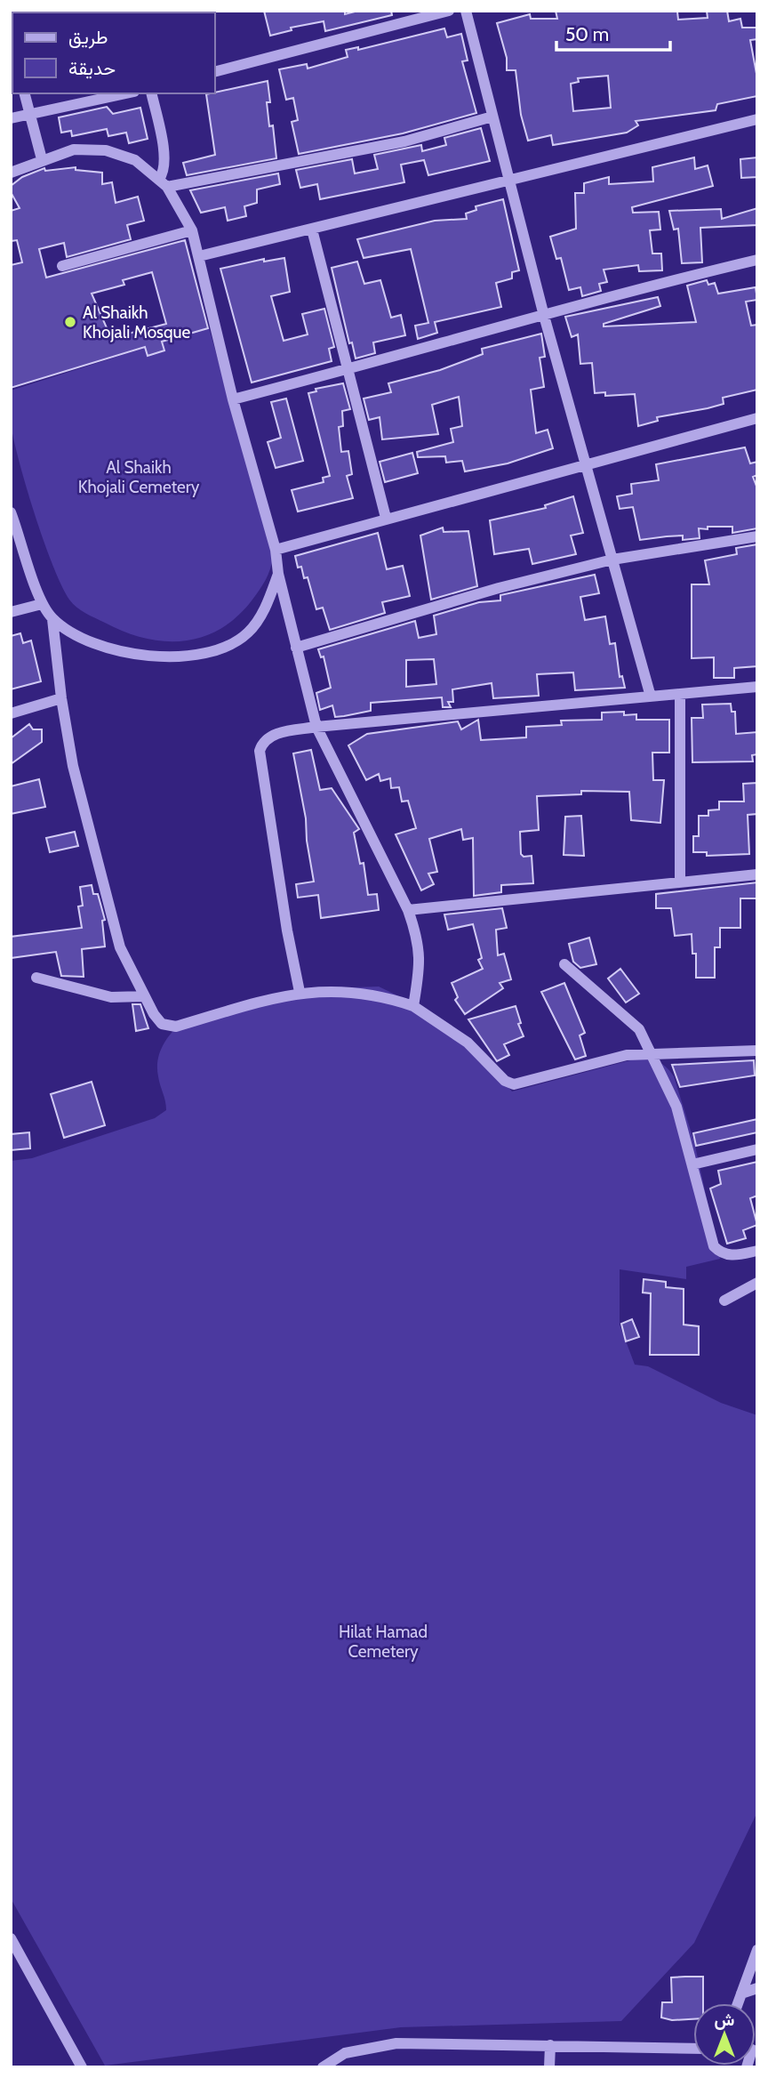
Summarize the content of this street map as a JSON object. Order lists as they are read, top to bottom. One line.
{"parks":["Al Shaikh Khojali Cemetery","Hilat Hamad Cemetery"],"places":["Al Shaikh Khojali Mosque"],"legend":["طريق","حديقة"],"scale_bar":"50 m","north":"top"}
